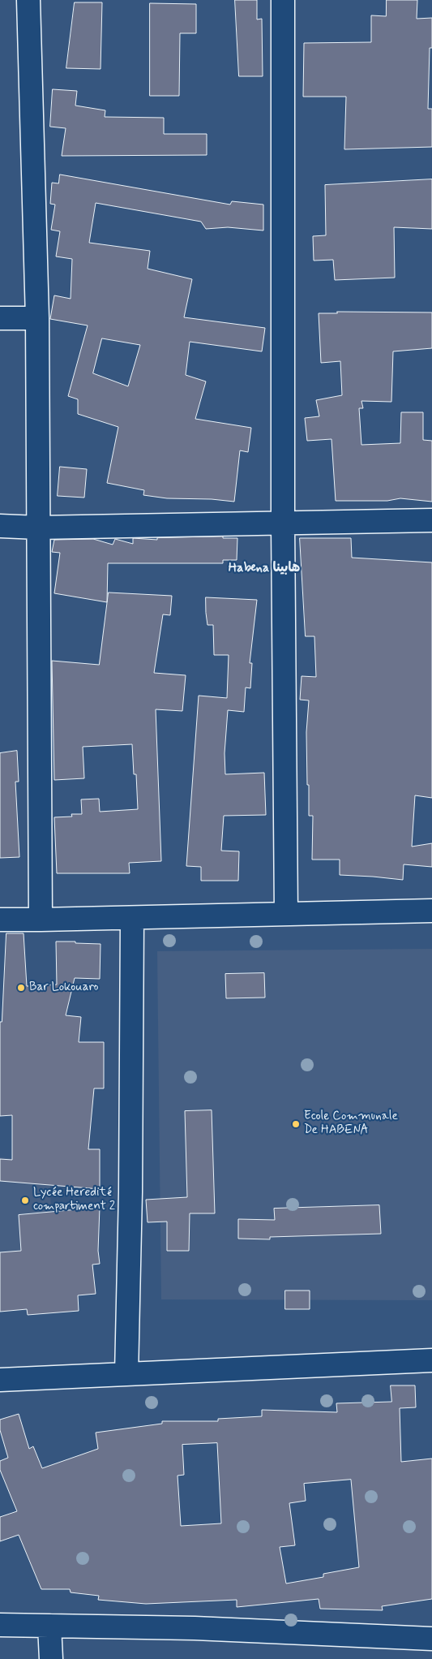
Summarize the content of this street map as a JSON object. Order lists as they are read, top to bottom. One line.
{"districts":["Habena هابينا"],"places":["Bar Lokouaro","Ecole Communale De HABENA","Lycée Heredité compartiment 2"]}
